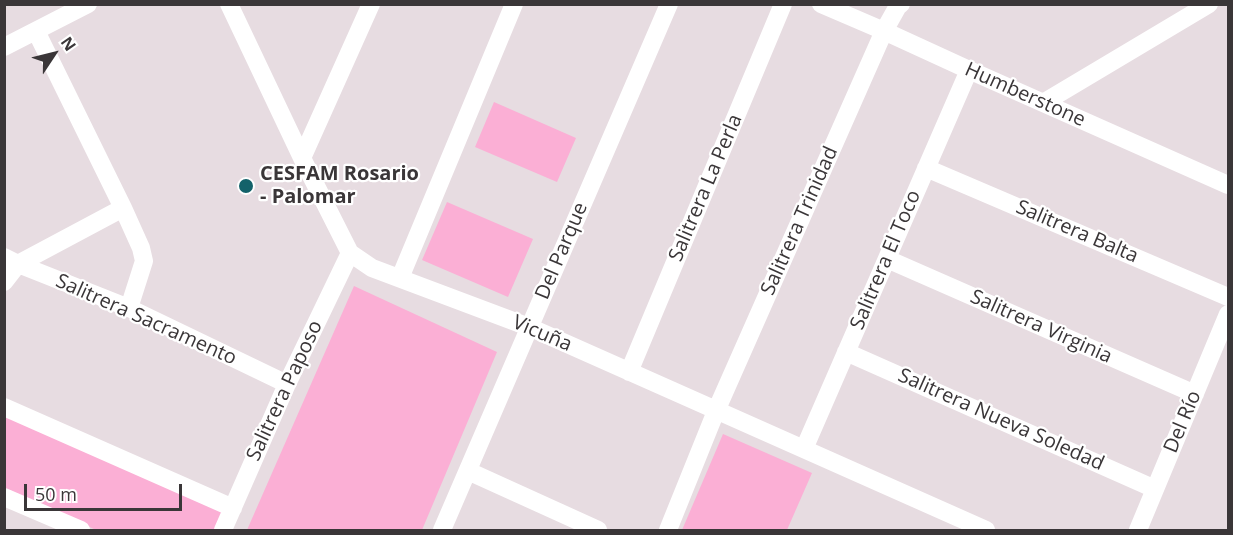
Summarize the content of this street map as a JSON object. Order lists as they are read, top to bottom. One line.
{"streets":{"street":["Humberstone","Salitrera La Perla","Salitrera Trinidad","Salitrera Balta","Del Parque","Salitrera El Toco","Salitrera Sacramento","Salitrera Virginia","Vicuña","Salitrera Paposo","Salitrera Nueva Soledad","Del Río"]},"crossings":[["Humberstone","Salitrera Trinidad"],["Humberstone","Salitrera El Toco"],["Salitrera La Perla","Vicuña"],["Salitrera Trinidad","Vicuña"],["Salitrera Balta","Salitrera El Toco"],["Del Parque","Vicuña"],["Salitrera El Toco","Salitrera Virginia"],["Salitrera El Toco","Vicuña"],["Salitrera El Toco","Salitrera Nueva Soledad"],["Salitrera Sacramento","Salitrera Paposo"],["Salitrera Virginia","Del Río"],["Vicuña","Salitrera Paposo"],["Salitrera Nueva Soledad","Del Río"]],"places":["CESFAM Rosario - Palomar"],"scale_bar":"50 m","north":"top right"}
